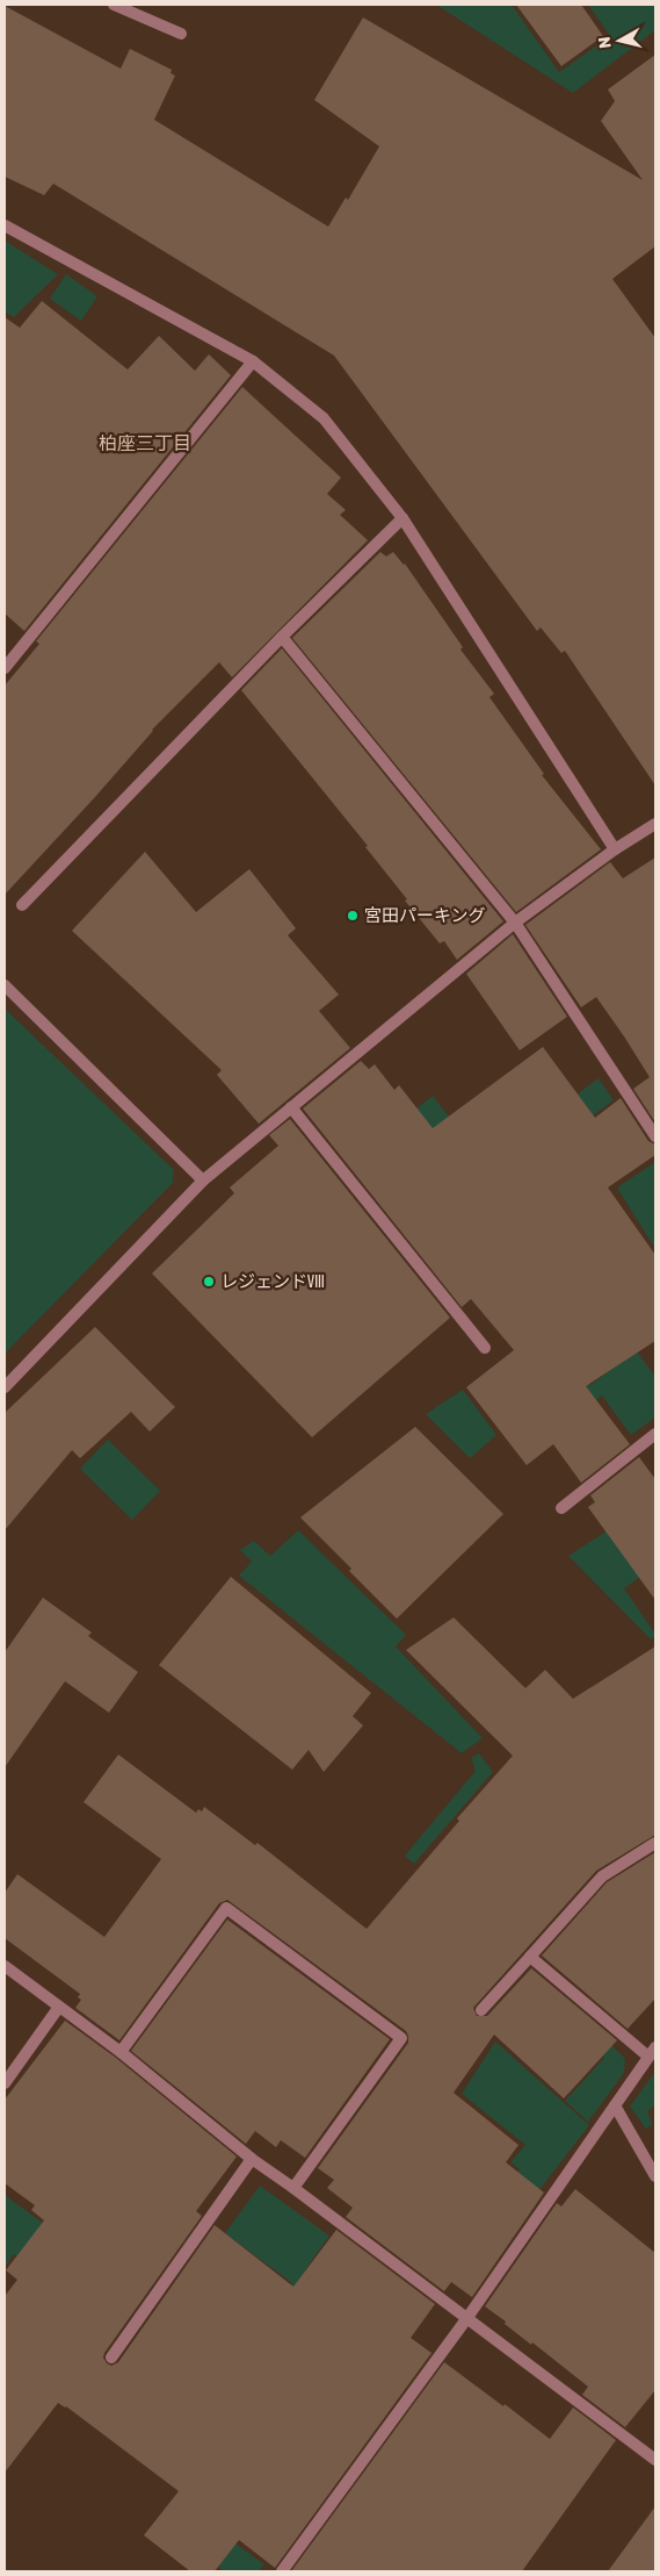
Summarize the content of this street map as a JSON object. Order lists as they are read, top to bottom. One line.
{"districts":["柏座三丁目"],"places":["宮田パーキング","レジェンドⅧ"],"north":"left"}
